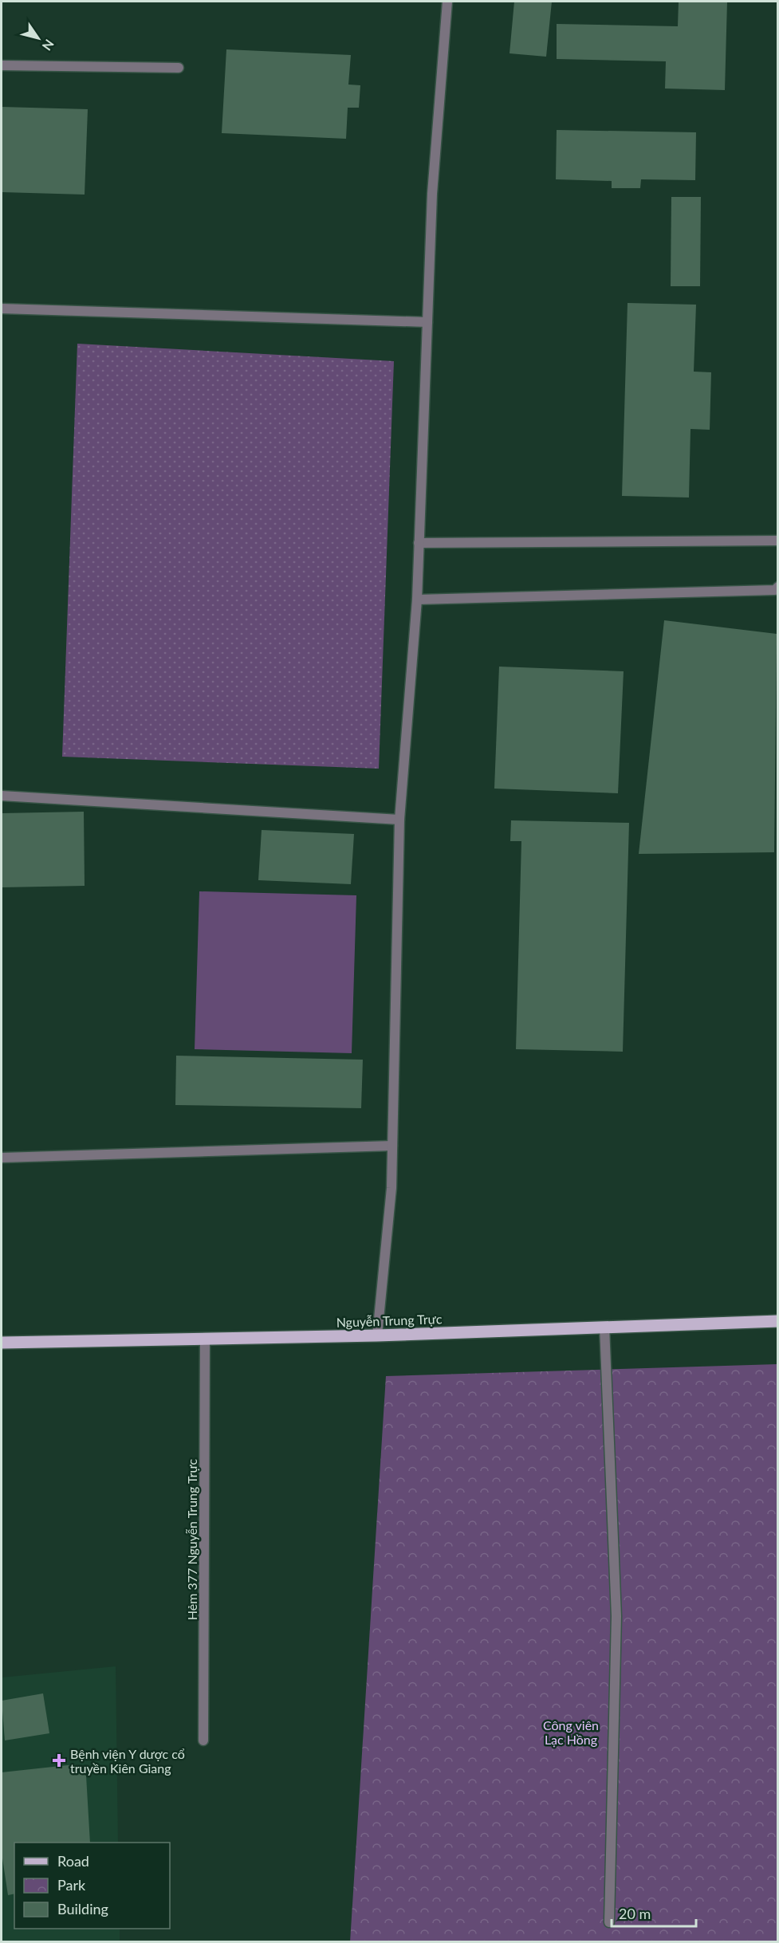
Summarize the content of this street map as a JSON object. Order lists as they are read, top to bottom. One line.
{"streets":{"main road":["Nguyễn Trung Trực"],"street":["Hẻm 377 Nguyễn Trung Trực"]},"crossings":[["Nguyễn Trung Trực","Hẻm 377 Nguyễn Trung Trực"]],"parks":["Công viên Lạc Hồng"],"places":{"health":["Bệnh viện Y dược cổ truyền Kiên Giang"]},"legend":["Road","Park","Building"],"scale_bar":"20 m","north":"bottom right"}
